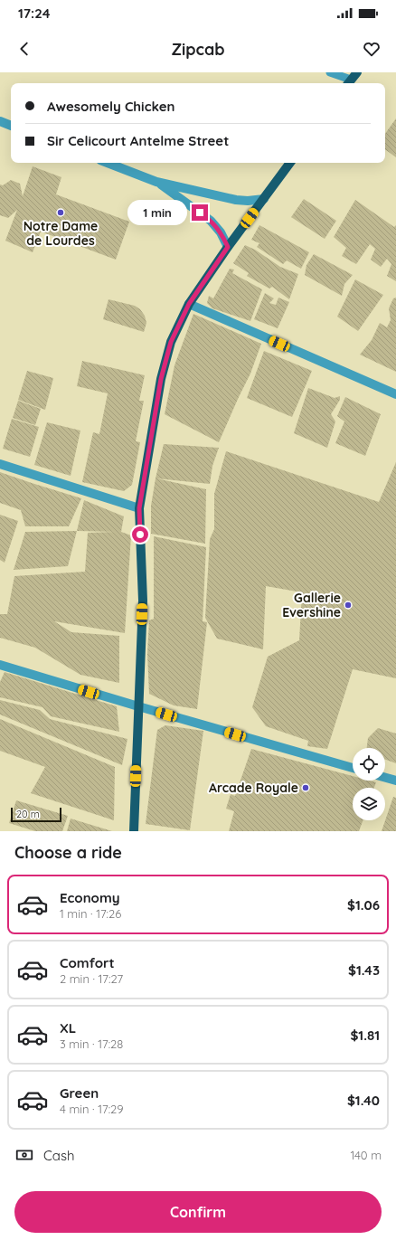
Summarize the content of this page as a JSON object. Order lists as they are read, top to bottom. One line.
{"places":["Notre Dame de Lourdes","Gallerie Evershine","Arcade Royale"],"scale_bar":"20 m","page":{"status":"17:24","header":"Zipcab","banner":["Awesomely Chicken","Sir Celicourt Antelme Street"],"bubble":"1 min","scale":"20 m","heading":"Choose a ride","list":[{"name":"Economy","note":"1 min · 17:26","value":"$1.06"},{"name":"Comfort","note":"2 min · 17:27","value":"$1.43"},{"name":"XL","note":"3 min · 17:28","value":"$1.81"},{"name":"Green","note":"4 min · 17:29","value":"$1.40"}],"pay":["Cash","140 m"],"buttons":"Confirm"}}
